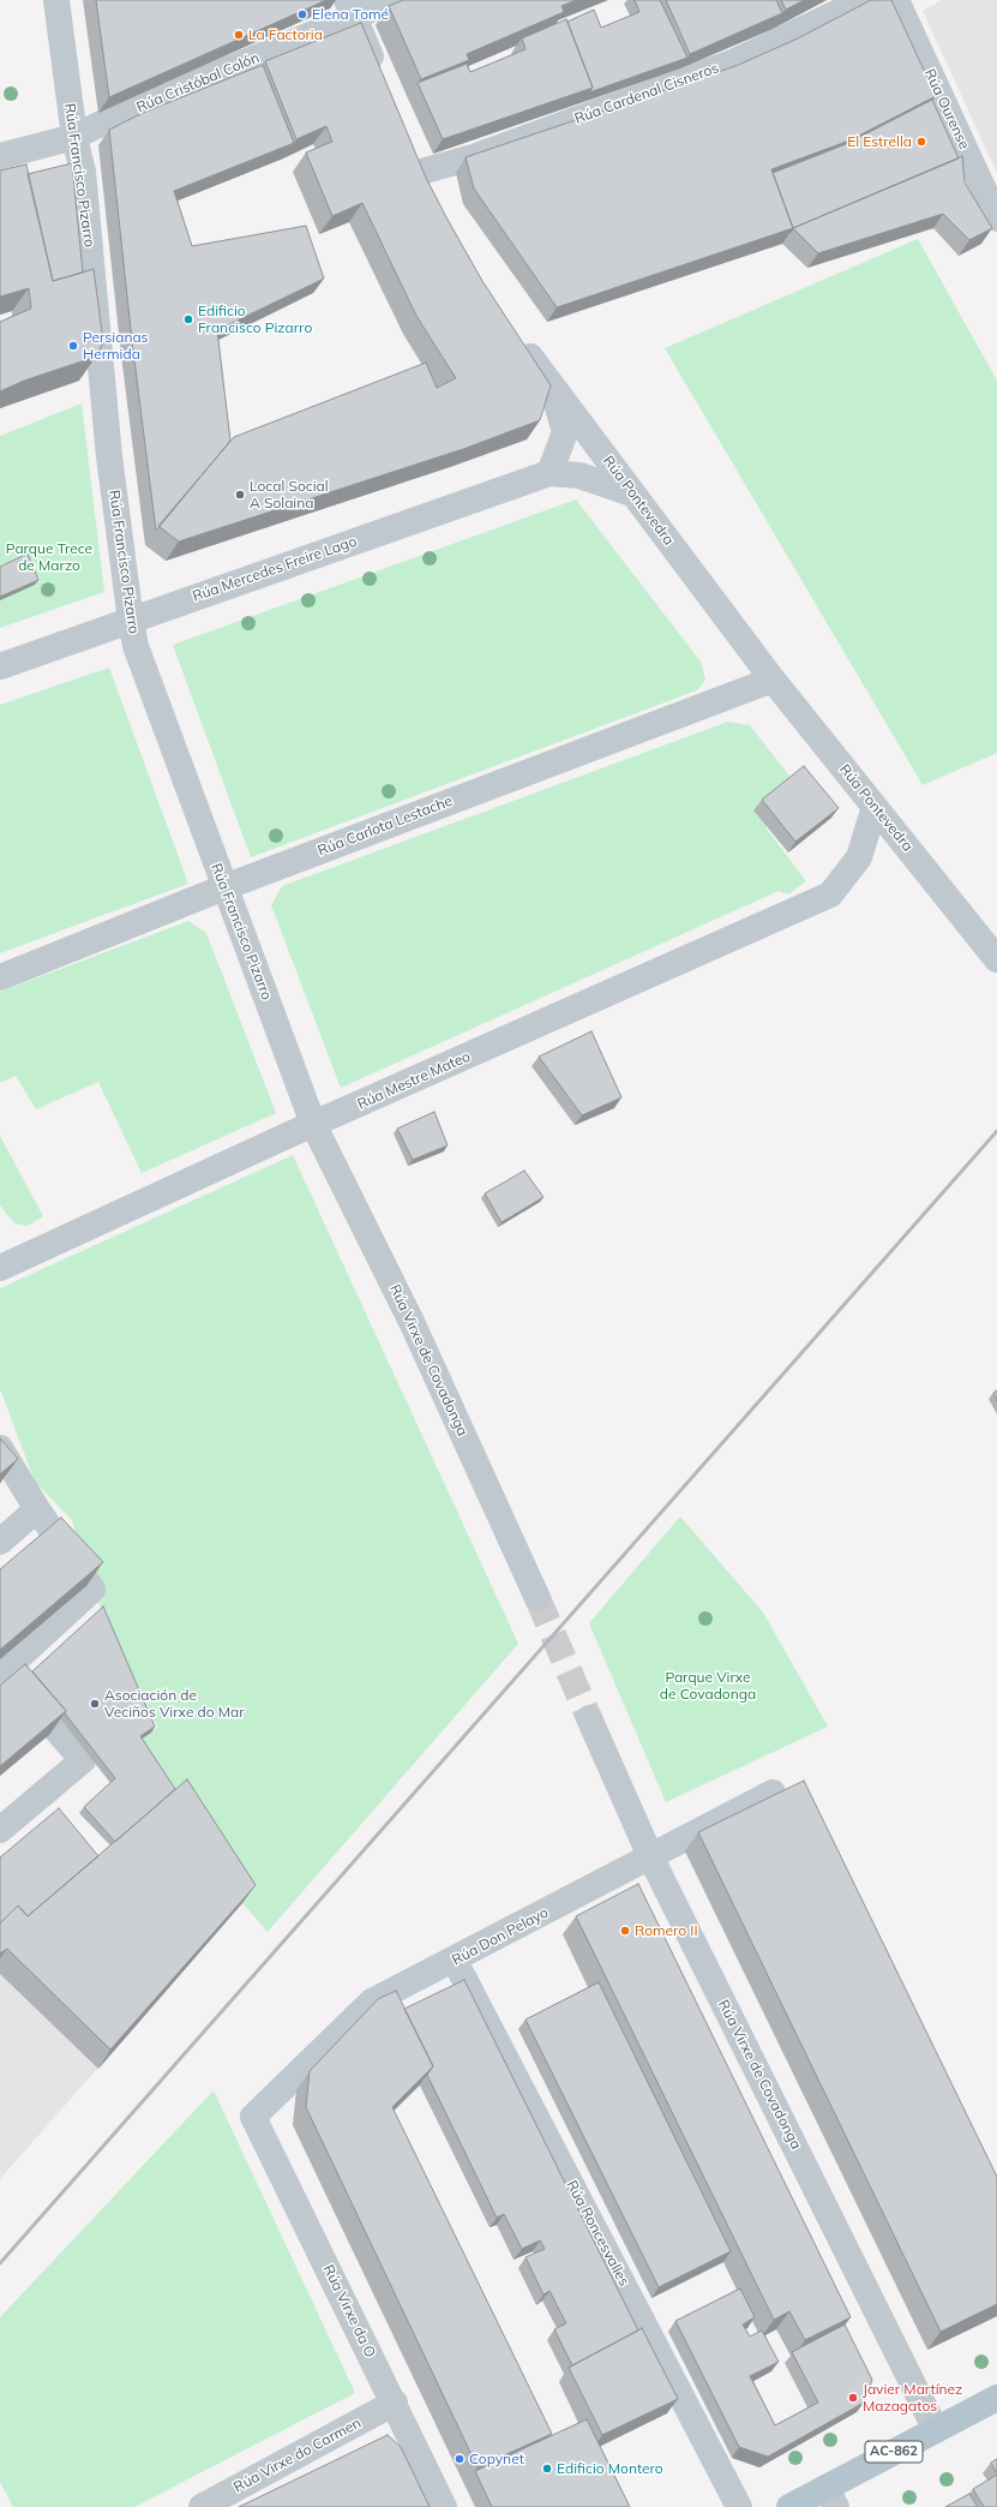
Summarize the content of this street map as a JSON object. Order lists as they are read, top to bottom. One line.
{"streets":{"main road":["AC-862"],"street":["Rúa Cristóbal Colón","Rúa Cardenal Cisneros","Rúa Ourense","Rúa Francisco Pizarro","Rúa Pontevedra","Rúa Mercedes Freire Lago","Rúa Carlota Lestache","Rúa Mestre Mateo","Rúa Virxe de Covadonga","Rúa Don Pelayo","Rúa Roncesvalles","Rúa Virxe da O","Rúa Virxe do Carmen"]},"crossings":[["Rúa Cristóbal Colón","Rúa Francisco Pizarro"],["Rúa Francisco Pizarro","Rúa Mercedes Freire Lago"],["Rúa Francisco Pizarro","Rúa Carlota Lestache"],["Rúa Francisco Pizarro","Rúa Mestre Mateo"],["Rúa Francisco Pizarro","Rúa Virxe de Covadonga"],["Rúa Pontevedra","Rúa Carlota Lestache"],["Rúa Pontevedra","Rúa Mestre Mateo"],["Rúa Mestre Mateo","Rúa Virxe de Covadonga"],["Rúa Virxe de Covadonga","Rúa Don Pelayo"],["Rúa Virxe de Covadonga","AC-862"],["Rúa Don Pelayo","Rúa Roncesvalles"],["Rúa Don Pelayo","Rúa Virxe da O"],["Rúa Virxe da O","Rúa Virxe do Carmen"]],"parks":["Parque Trece de Marzo","Parque Virxe de Covadonga"],"places":["Elena Tomé","La Factoria","El Estrella","Edificio Francisco Pizarro","Persianas Hermida","Local Social A Solaina","Asociación de Veciños Virxe do Mar","Romero II","Javier Martínez Mazagatos","Copynet","Edificio Montero"]}
